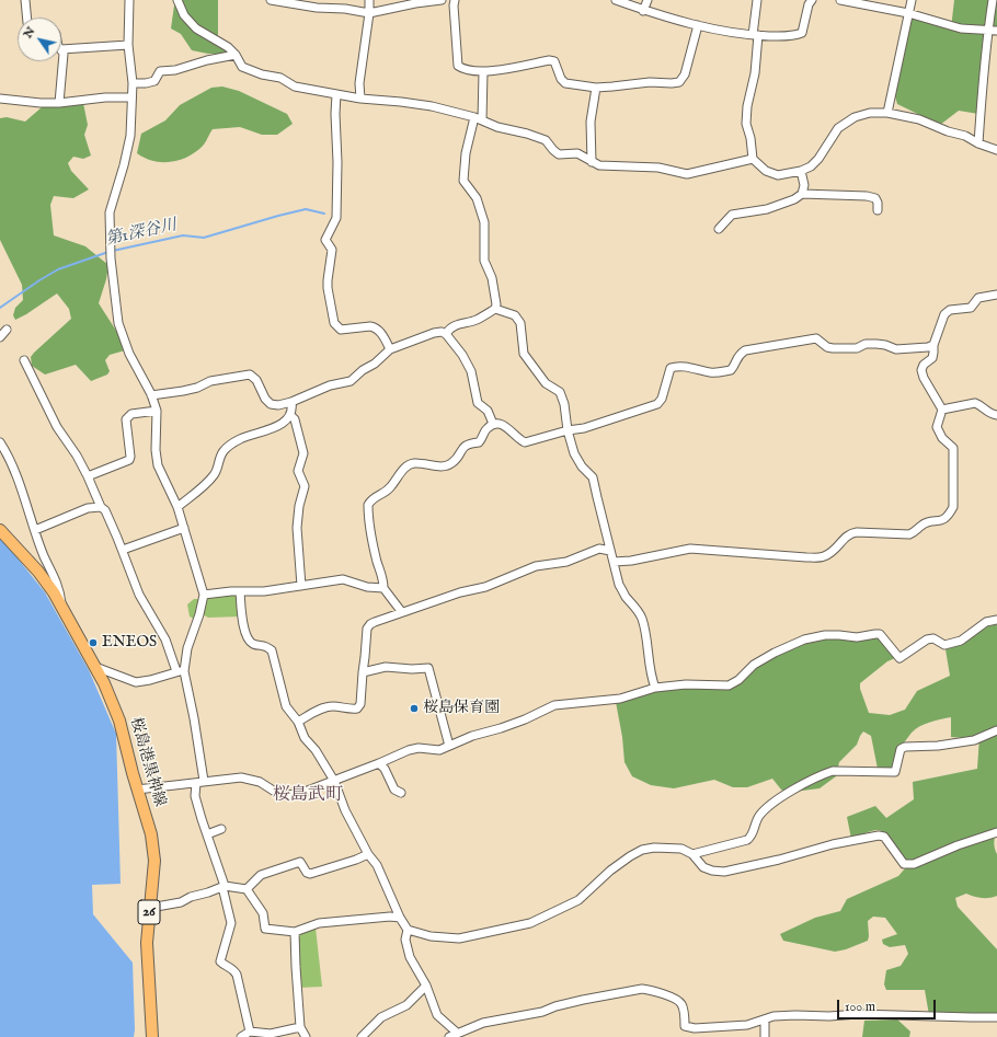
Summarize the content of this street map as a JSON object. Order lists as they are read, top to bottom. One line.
{"streets":{"main road":["桜島港黒神線","26"]},"districts":["桜島武町"],"water":["第1深谷川"],"places":["ENEOS","桜島保育園"],"scale_bar":"100 m","north":"top left"}
